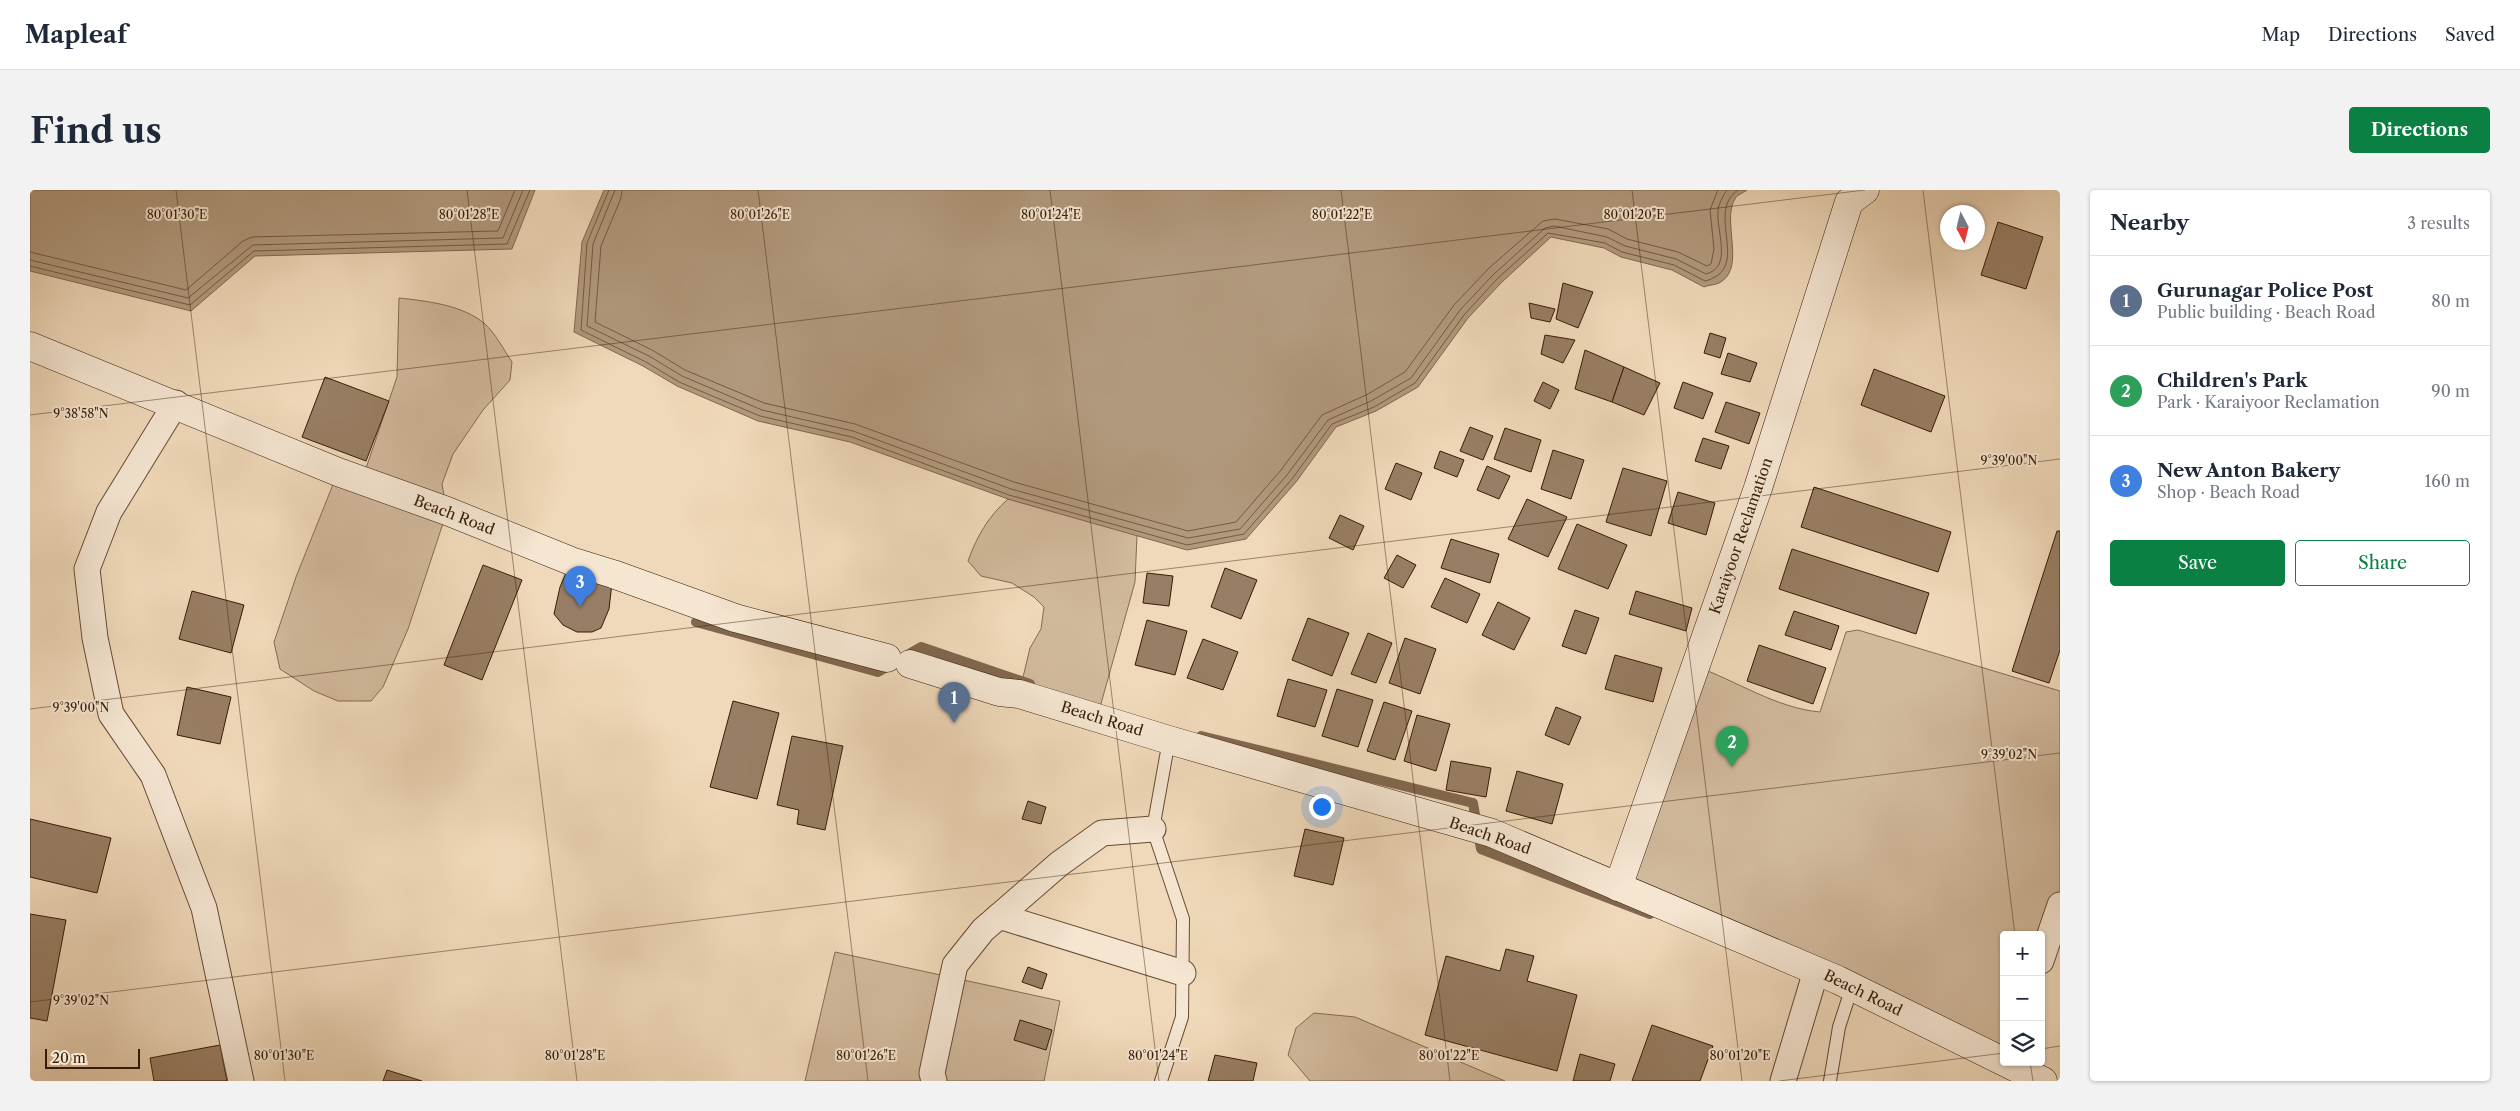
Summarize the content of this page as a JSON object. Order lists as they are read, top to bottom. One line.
{"streets":{"main road":["Beach Road","Karaiyoor Reclamation"]},"crossings":[["Beach Road","Karaiyoor Reclamation"]],"scale_bar":"20 m","north":"bottom","page":{"header":"Mapleaf","nav":["Map","Directions","Saved"],"buttons":["Directions",["Save","Share"]],"title":"Find us","heading":["Nearby","3 results"],"list":[{"mark":"1","name":"Gurunagar Police Post","note":"Public building · Beach Road","value":"80 m"},{"mark":"2","name":"Children's Park","note":"Park · Karaiyoor Reclamation","value":"90 m"},{"mark":"3","name":"New Anton Bakery","note":"Shop · Beach Road","value":"160 m"}],"pins":["3","1","2"],"map_buttons":["+","−"],"scale":"20 m"},"coordinates":["80°01'30\"E","80°01'28\"E","80°01'26\"E","80°01'24\"E","80°01'22\"E","80°01'20\"E","9°38'58\"N","9°39'00\"N","9°39'02\"N"]}
